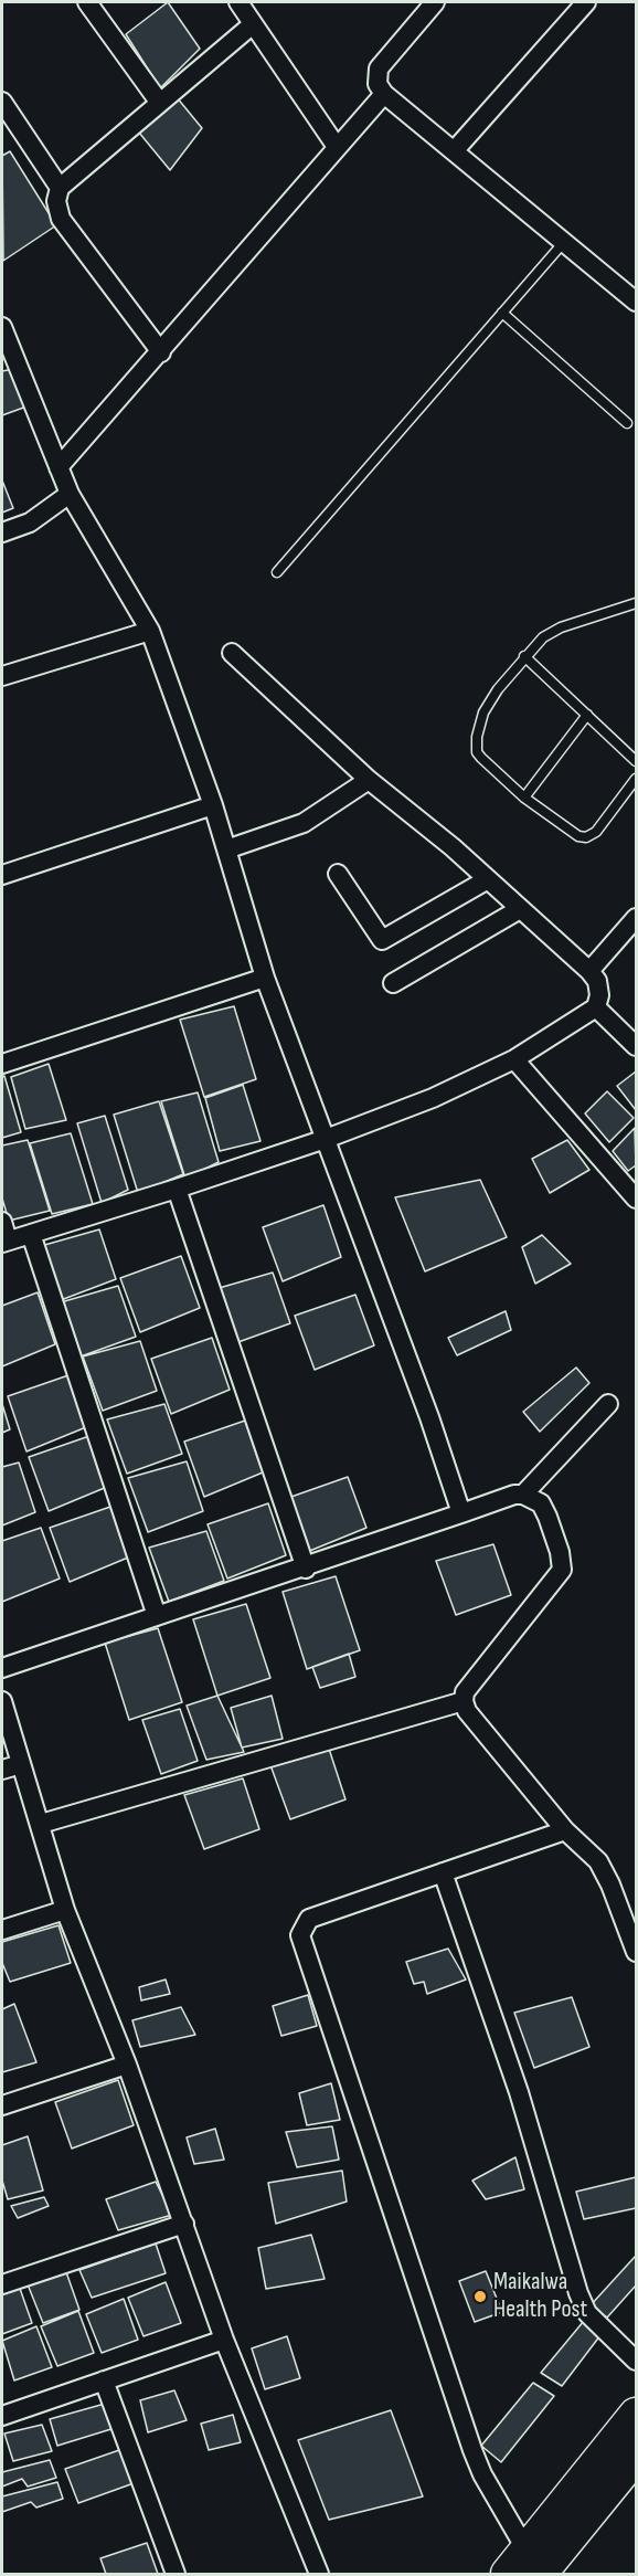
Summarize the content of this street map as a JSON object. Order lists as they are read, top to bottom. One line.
{"places":["Maikalwa Health Post"]}
